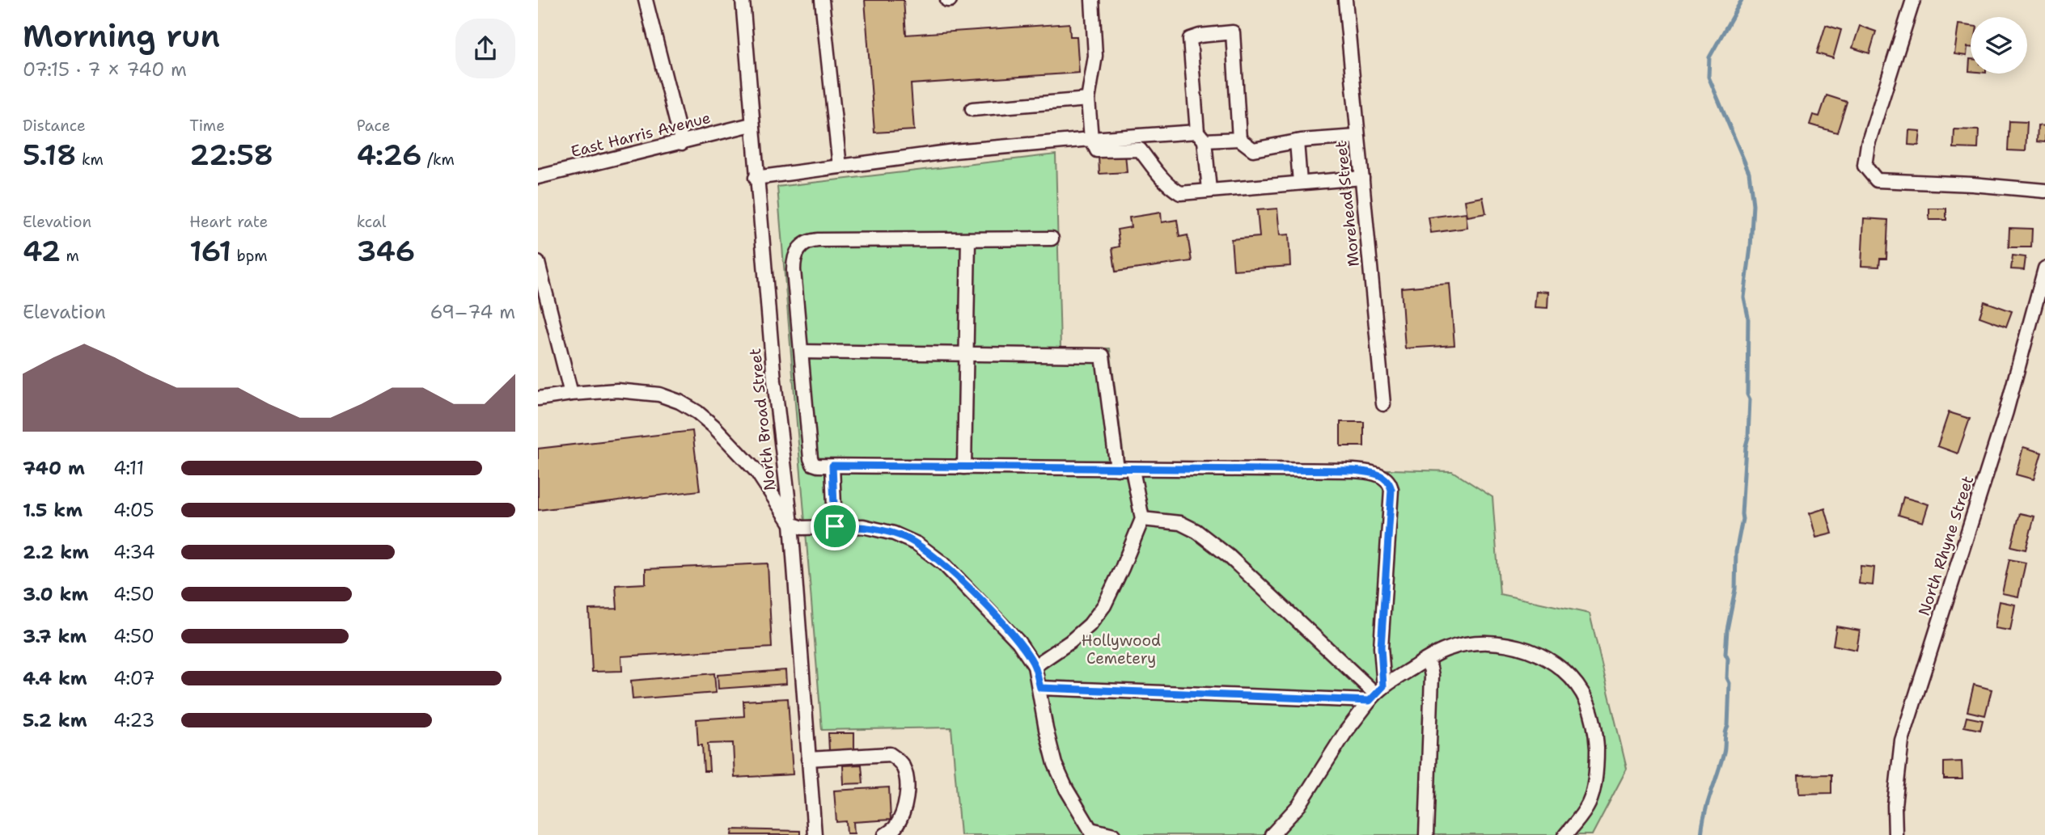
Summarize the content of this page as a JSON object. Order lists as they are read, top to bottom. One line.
{"streets":{"street":["East Harris Avenue","Morehead Street","North Broad Street","North Rhyne Street"]},"crossings":[["East Harris Avenue","North Broad Street"]],"parks":["Hollywood Cemetery"],"page":{"heading":["Morning run","07:15 · 7 × 740 m"],"stats":[["Distance","5.18 km"],["Time","22:58"],["Pace","4:26 /km"],["Elevation","42 m"],["Heart rate","161 bpm"],["kcal","346"]],"chart":["Elevation","69–74 m"],"list":[{"name":"740 m","note":"4:11"},{"name":"1.5 km","note":"4:05"},{"name":"2.2 km","note":"4:34"},{"name":"3.0 km","note":"4:50"},{"name":"3.7 km","note":"4:50"},{"name":"4.4 km","note":"4:07"},{"name":"5.2 km","note":"4:23"}]}}
